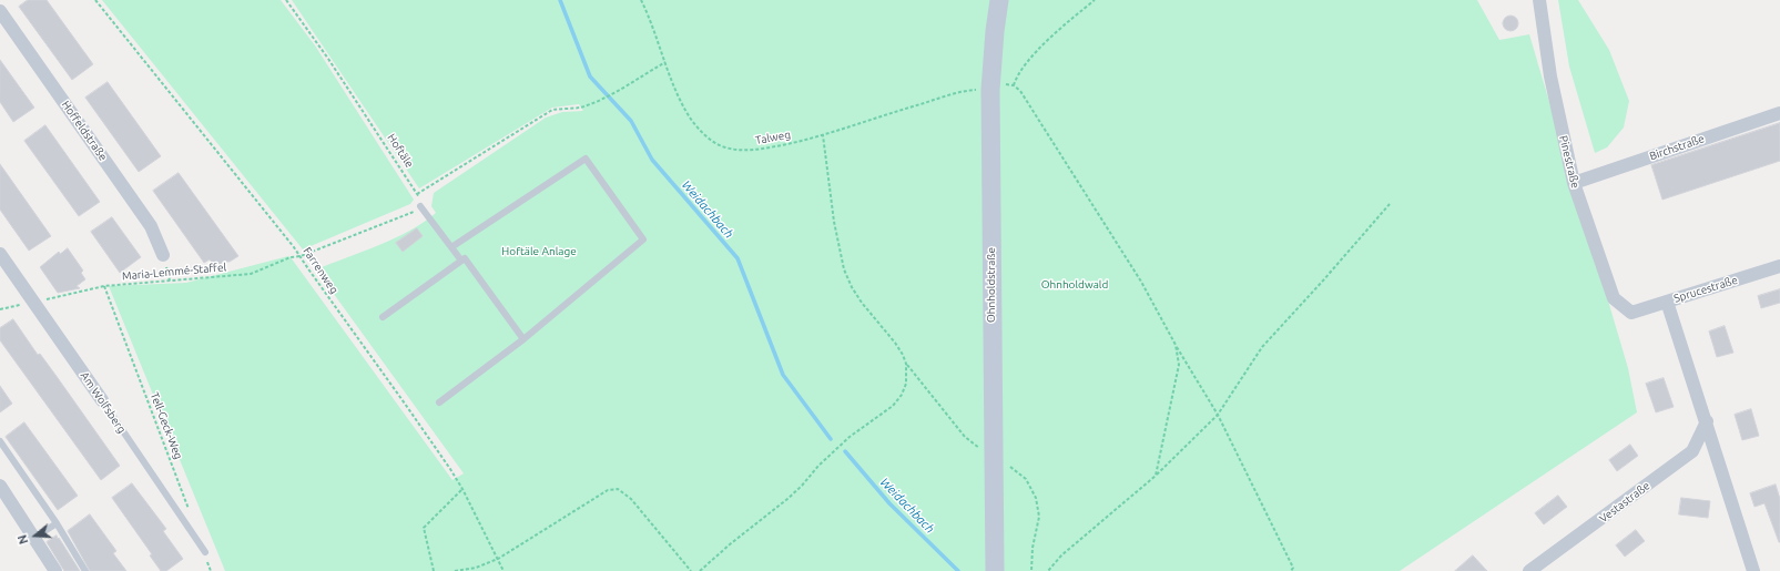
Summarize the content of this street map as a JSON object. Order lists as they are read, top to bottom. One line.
{"streets":{"main road":["Ohnholdstraße"],"street":["Hoffeldstraße","Birchstraße","Pinestraße","Sprucestraße","Am Wolfsberg","Vestastraße"],"path":["Talweg","Hoftäle","Farrenweg","Maria-Lemmé-Staffel","Tell-Geck-Weg"]},"crossings":[["Talweg","Ohnholdstraße"],["Birchstraße","Pinestraße"],["Pinestraße","Sprucestraße"],["Farrenweg","Maria-Lemmé-Staffel"],["Maria-Lemmé-Staffel","Tell-Geck-Weg"]],"water":["Weidachbach"],"parks":["Hoftäle Anlage","Ohnholdwald"],"north":"left"}
